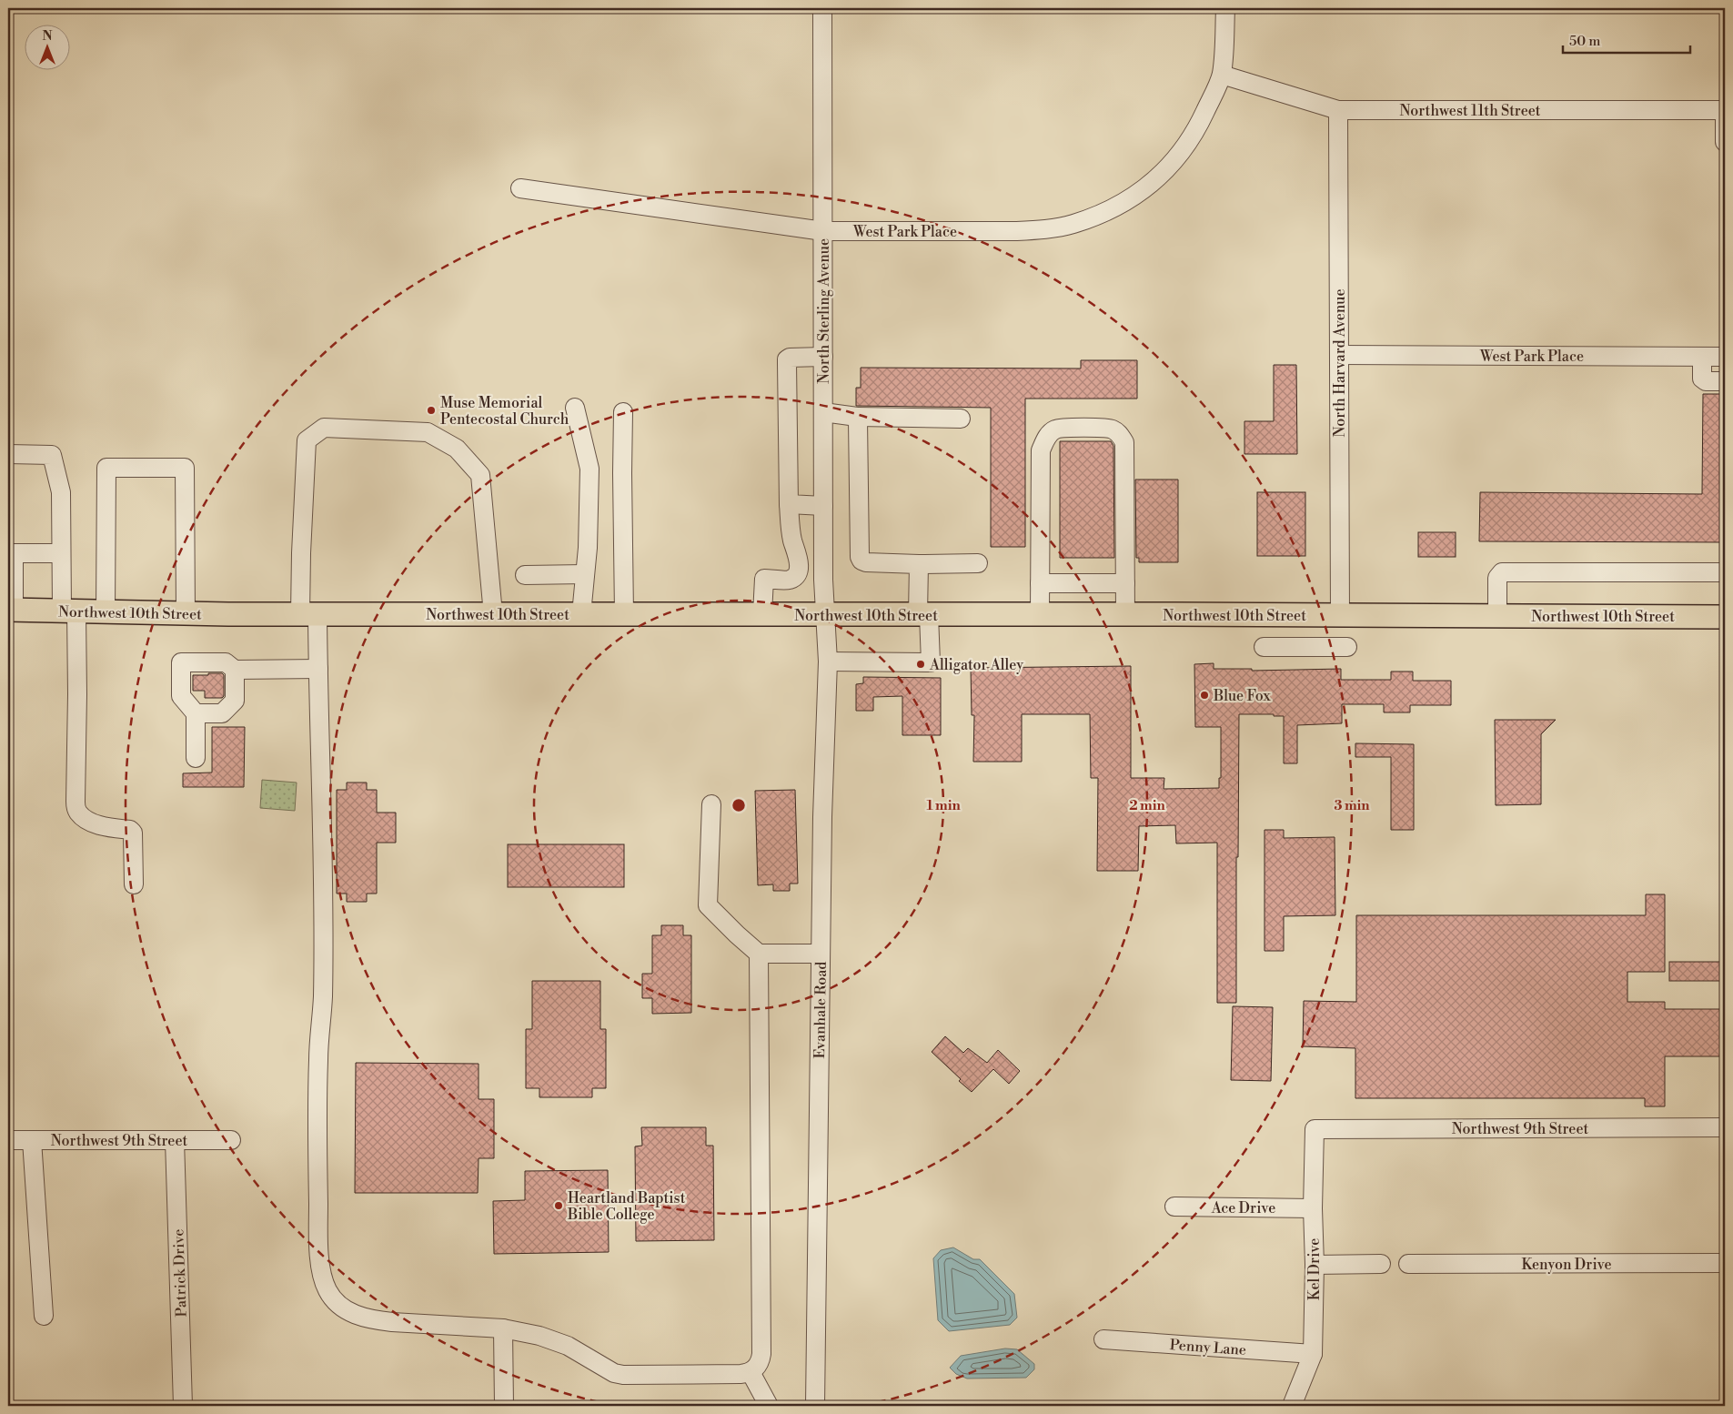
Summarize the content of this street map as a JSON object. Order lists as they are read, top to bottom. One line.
{"streets":{"main road":["Northwest 10th Street"],"street":["Northwest 11th Street","West Park Place","North Sterling Avenue","North Harvard Avenue","Evanhale Road","Northwest 9th Street","Ace Drive","Kenyon Drive","Kel Drive","Patrick Drive","Penny Lane"]},"crossings":[["Northwest 11th Street","West Park Place"],["Northwest 11th Street","North Harvard Avenue"],["West Park Place","North Sterling Avenue"],["West Park Place","North Harvard Avenue"],["North Sterling Avenue","Northwest 10th Street"],["North Sterling Avenue","Evanhale Road"],["North Harvard Avenue","Northwest 10th Street"],["Northwest 10th Street","Evanhale Road"],["Northwest 9th Street","Kel Drive"],["Northwest 9th Street","Patrick Drive"],["Ace Drive","Kel Drive"],["Kel Drive","Penny Lane"]],"places":["Muse Memorial Pentecostal Church","Alligator Alley","Blue Fox","Heartland Baptist Bible College"],"scale_bar":"50 m","north":"top","rings":["1 min","2 min","3 min"]}
